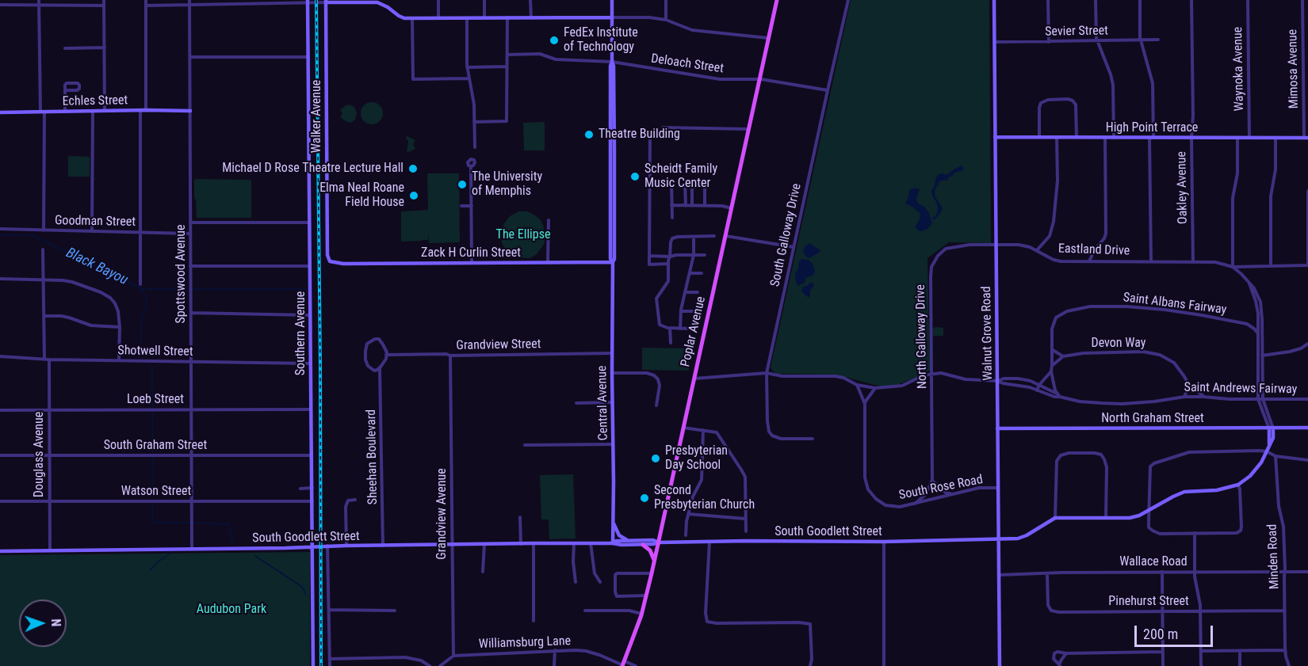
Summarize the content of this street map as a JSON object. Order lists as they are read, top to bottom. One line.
{"streets":{"main road":["Echles Street","Walker Avenue","High Point Terrace","Zack H Curlin Street","Poplar Avenue","Southern Avenue","Walnut Grove Road","Central Avenue","North Graham Street","South Goodlett Street"],"street":["Sevier Street","Deloach Street","Waynoka Avenue","Mimosa Avenue","Oakley Avenue","Goodman Street","South Galloway Drive","Eastland Drive","Spottswood Avenue","Saint Albans Fairway","North Galloway Drive","Devon Way","Grandview Street","Shotwell Street","Saint Andrews Fairway","Loeb Street","South Graham Street","Douglass Avenue","Sheehan Boulevard","South Rose Road","Watson Street","Grandview Avenue","Minden Road","Wallace Road","Pinehurst Street","Williamsburg Lane"]},"crossings":[["Sevier Street","Walnut Grove Road"],["Deloach Street","South Galloway Drive"],["Deloach Street","Poplar Avenue"],["Deloach Street","Central Avenue"],["Waynoka Avenue","High Point Terrace"],["Mimosa Avenue","High Point Terrace"],["Echles Street","Spottswood Avenue"],["Walker Avenue","Zack H Curlin Street"],["High Point Terrace","Oakley Avenue"],["High Point Terrace","Walnut Grove Road"],["Oakley Avenue","Eastland Drive"],["Goodman Street","Spottswood Avenue"],["Eastland Drive","Walnut Grove Road"],["Eastland Drive","North Galloway Drive"],["Zack H Curlin Street","Central Avenue"],["Spottswood Avenue","Shotwell Street"],["Spottswood Avenue","Loeb Street"],["Spottswood Avenue","South Graham Street"],["Spottswood Avenue","Watson Street"],["Spottswood Avenue","South Goodlett Street"],["Saint Albans Fairway","Saint Andrews Fairway"],["Poplar Avenue","South Goodlett Street"],["Poplar Avenue","Williamsburg Lane"],["Southern Avenue","Shotwell Street"],["Southern Avenue","Loeb Street"],["Southern Avenue","South Graham Street"],["Southern Avenue","Watson Street"],["Southern Avenue","South Goodlett Street"],["Walnut Grove Road","North Galloway Drive"],["Walnut Grove Road","Saint Andrews Fairway"],["Walnut Grove Road","North Graham Street"],["Walnut Grove Road","South Rose Road"],["Walnut Grove Road","South Goodlett Street"],["Walnut Grove Road","Wallace Road"],["Devon Way","Saint Andrews Fairway"],["Grandview Street","Central Avenue"],["Grandview Street","Sheehan Boulevard"],["Grandview Street","Grandview Avenue"],["Shotwell Street","Douglass Avenue"],["Loeb Street","Douglass Avenue"],["Central Avenue","South Goodlett Street"],["South Graham Street","Douglass Avenue"],["Douglass Avenue","Watson Street"],["Douglass Avenue","South Goodlett Street"],["Sheehan Boulevard","South Goodlett Street"],["Grandview Avenue","South Goodlett Street"],["Grandview Avenue","Williamsburg Lane"],["Minden Road","Wallace Road"],["Minden Road","Pinehurst Street"],["Wallace Road","Pinehurst Street"]],"water":["Black Bayou"],"parks":["The Ellipse","Audubon Park"],"places":["FedEx Institute of Technology","Theatre Building","Michael D Rose Theatre Lecture Hall","Scheidt Family Music Center","The University of Memphis","Elma Neal Roane Field House","Presbyterian Day School","Second Presbyterian Church"],"scale_bar":"200 m","north":"right"}
